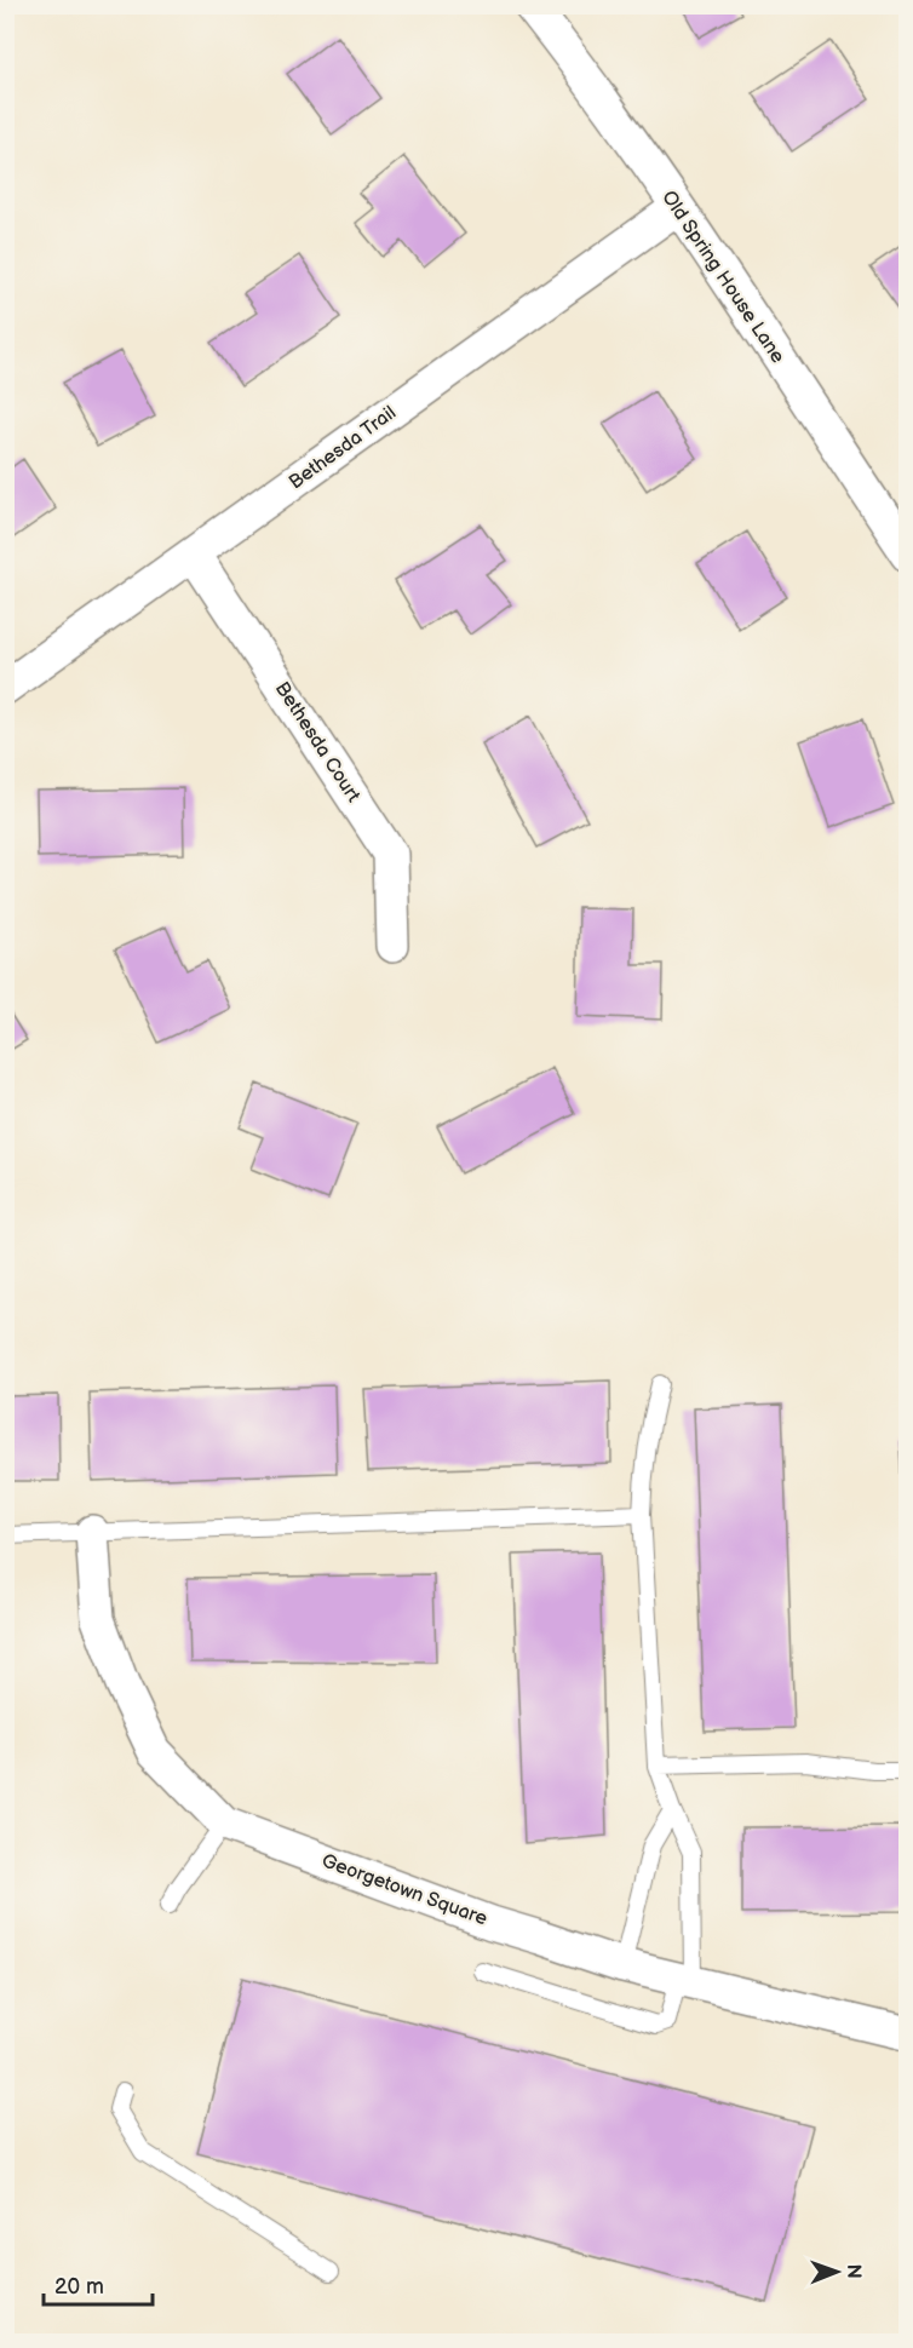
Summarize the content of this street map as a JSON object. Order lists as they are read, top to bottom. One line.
{"streets":{"street":["Old Spring House Lane","Bethesda Trail","Bethesda Court","Georgetown Square"]},"crossings":[["Old Spring House Lane","Bethesda Trail"],["Bethesda Trail","Bethesda Court"]],"scale_bar":"20 m","north":"right"}
